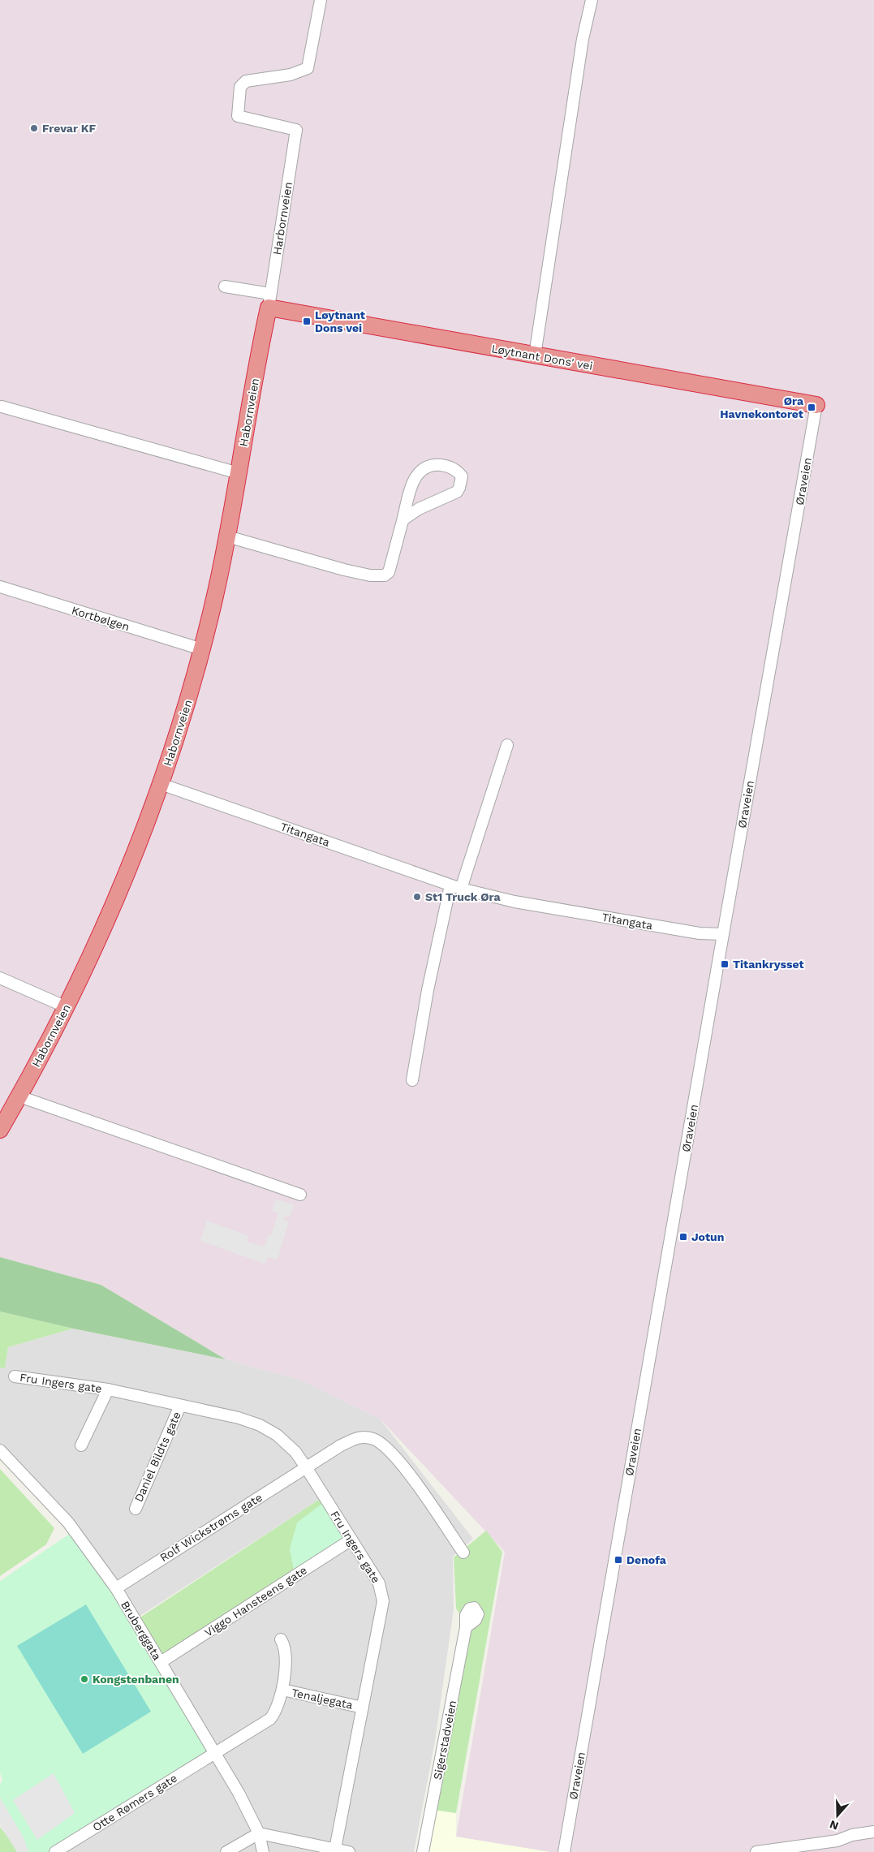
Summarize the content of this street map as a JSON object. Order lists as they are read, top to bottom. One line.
{"streets":{"highway":["Løytnant Dons' vei","Habornveien"],"street":["Harbornveien","Øraveien","Kortbølgen","Titangata","Fru Ingers gate","Daniel Bildts gate","Rolf Wickstrøms gate","Viggo Hansteens gate","Bruberggata","Tenaljegata","Sigerstadveien","Otte Rømers gate"]},"crossings":[["Harbornveien","Løytnant Dons' vei"],["Harbornveien","Habornveien"],["Løytnant Dons' vei","Habornveien"],["Løytnant Dons' vei","Øraveien"],["Habornveien","Kortbølgen"],["Habornveien","Titangata"],["Øraveien","Titangata"],["Fru Ingers gate","Daniel Bildts gate"],["Fru Ingers gate","Rolf Wickstrøms gate"],["Fru Ingers gate","Viggo Hansteens gate"],["Fru Ingers gate","Tenaljegata"],["Rolf Wickstrøms gate","Bruberggata"],["Viggo Hansteens gate","Bruberggata"],["Bruberggata","Tenaljegata"],["Bruberggata","Otte Rømers gate"],["Tenaljegata","Otte Rømers gate"]],"places":{"other":["Frevar KF","St1 Truck Øra","Kongstenbanen"],"transit":["Løytnant Dons vei","Øra Havnekontoret","Titankrysset","Jotun","Denofa"]},"north":"bottom"}
